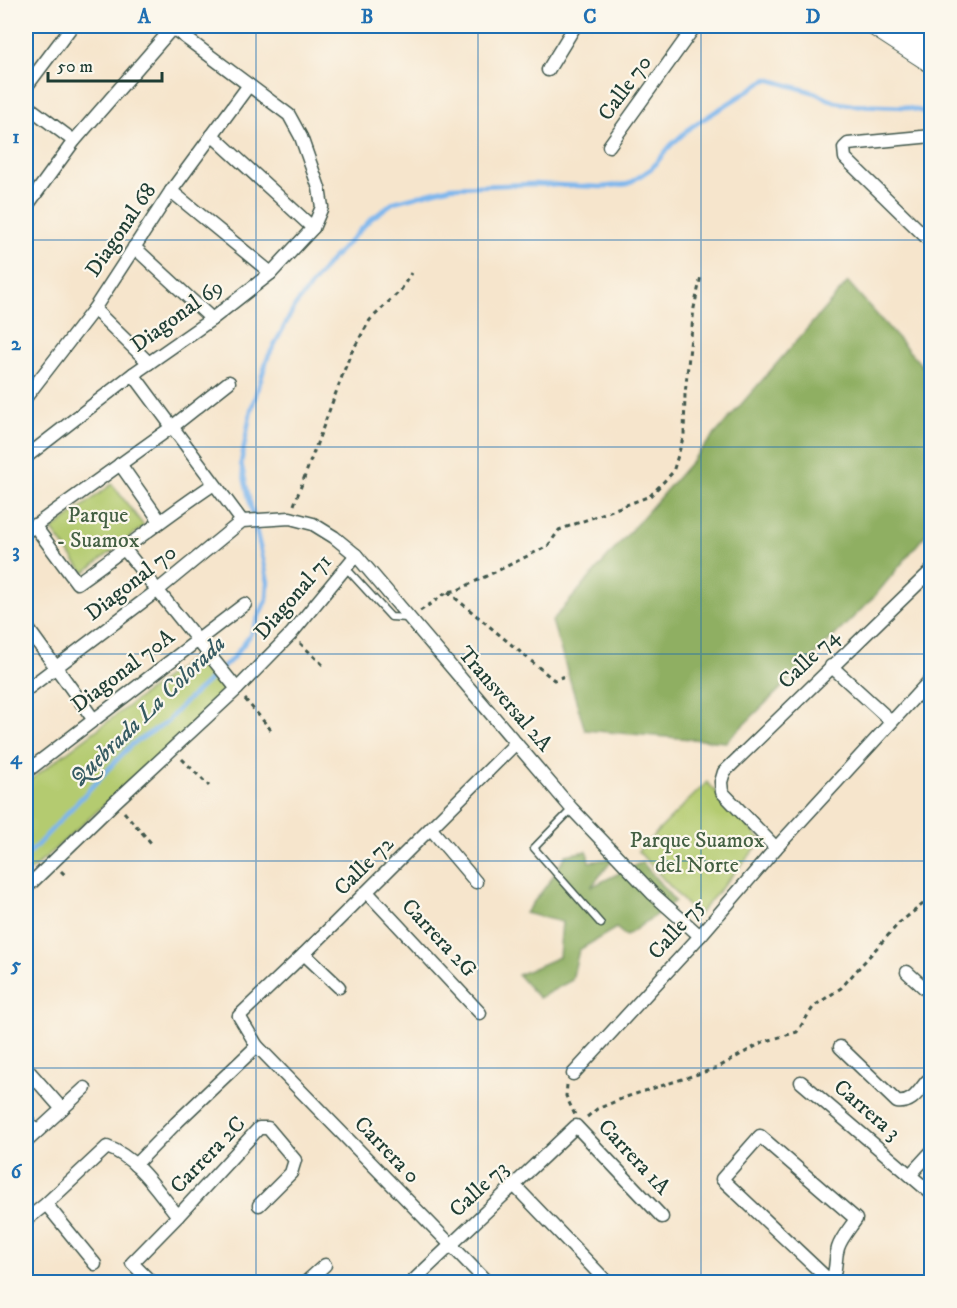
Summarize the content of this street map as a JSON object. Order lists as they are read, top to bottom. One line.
{"streets":{"street":["Calle 70","Diagonal 68","Diagonal 69","Diagonal 70","Diagonal 71","Calle 74","Diagonal 70A","Transversal 2A","Calle 72","Calle 75","Carrera 2G","Carrera 3","Carrera 0","Carrera 2C","Carrera 1A","Calle 73"]},"crossings":[["Diagonal 68","Diagonal 69"],["Diagonal 70","Transversal 2A"],["Diagonal 71","Transversal 2A"],["Calle 74","Calle 75"],["Transversal 2A","Calle 72"],["Transversal 2A","Calle 75"],["Calle 72","Carrera 2G"],["Calle 72","Carrera 0"],["Carrera 0","Calle 73"],["Carrera 1A","Calle 73"]],"water":["Quebrada La Colorada"],"parks":["Parque - Suamox","Parque Suamox del Norte"],"scale_bar":"50 m","grid":{"columns":["A","B","C","D"],"rows":["1","2","3","4","5","6"]}}
